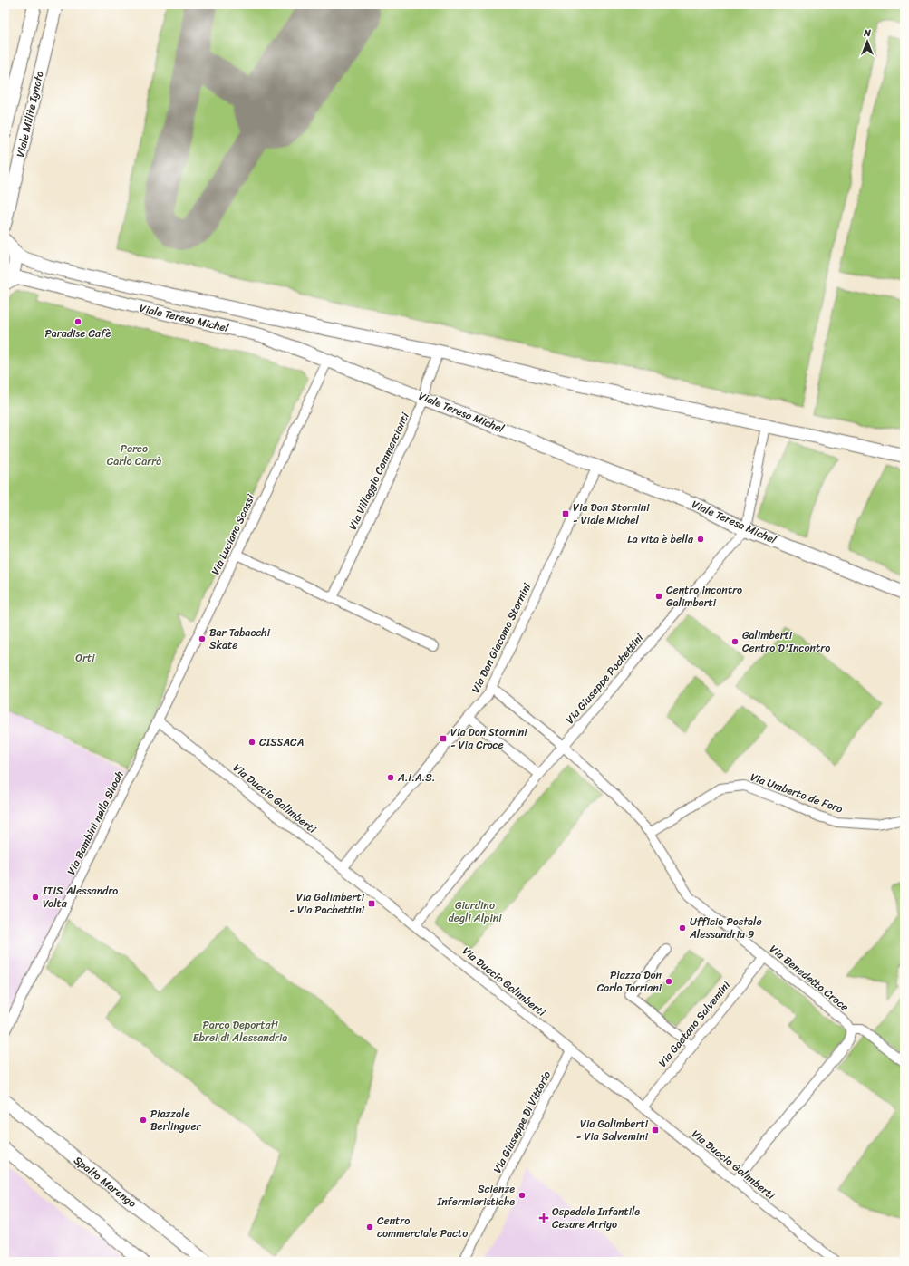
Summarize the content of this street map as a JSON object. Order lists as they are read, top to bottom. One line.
{"streets":{"street":["Viale Milite Ignoto","Viale Teresa Michel","Via Villaggio Commercianti","Via Luciano Scassi","Via Don Giacomo Stornini","Via Giuseppe Pochettini","Via Umberto de Foro","Via Duccio Galimberti","Via Bambini nella Shoah","Via Benedetto Croce","Via Gaetano Salvemini","Via Giuseppe Di Vittorio","Spalto Marengo"]},"crossings":[["Viale Teresa Michel","Via Villaggio Commercianti"],["Viale Teresa Michel","Via Luciano Scassi"],["Viale Teresa Michel","Via Don Giacomo Stornini"],["Viale Teresa Michel","Via Giuseppe Pochettini"],["Via Luciano Scassi","Via Duccio Galimberti"],["Via Luciano Scassi","Via Bambini nella Shoah"],["Via Don Giacomo Stornini","Via Duccio Galimberti"],["Via Don Giacomo Stornini","Via Benedetto Croce"],["Via Giuseppe Pochettini","Via Duccio Galimberti"],["Via Giuseppe Pochettini","Via Benedetto Croce"],["Via Umberto de Foro","Via Benedetto Croce"],["Via Duccio Galimberti","Via Bambini nella Shoah"],["Via Duccio Galimberti","Via Gaetano Salvemini"],["Via Duccio Galimberti","Via Giuseppe Di Vittorio"],["Via Benedetto Croce","Via Gaetano Salvemini"]],"parks":["Parco Carlo Carrà","Orti","Giardino degli Alpini","Parco Deportati Ebrei di Alessandria"],"places":{"other":["Paradise Cafè","La vita è bella","Centro incontro Galimberti","Bar Tabacchi Skate","Galimberti Centro D'Incontro","CISSACA","A.I.A.S.","ITIS Alessandro Volta","Ufficio Postale Alessandria 9","Piazza Don Carlo Torriani","Piazzale Berlinguer","Scienze Infermieristiche","Centro commerciale Pacto"],"transit":["Via Don Stornini - Viale Michel","Via Don Stornini - Via Croce","Via Galimberti - Via Pochettini","Via Galimberti - Via Salvemini"],"health":["Ospedale Infantile Cesare Arrigo"]},"north":"top"}
